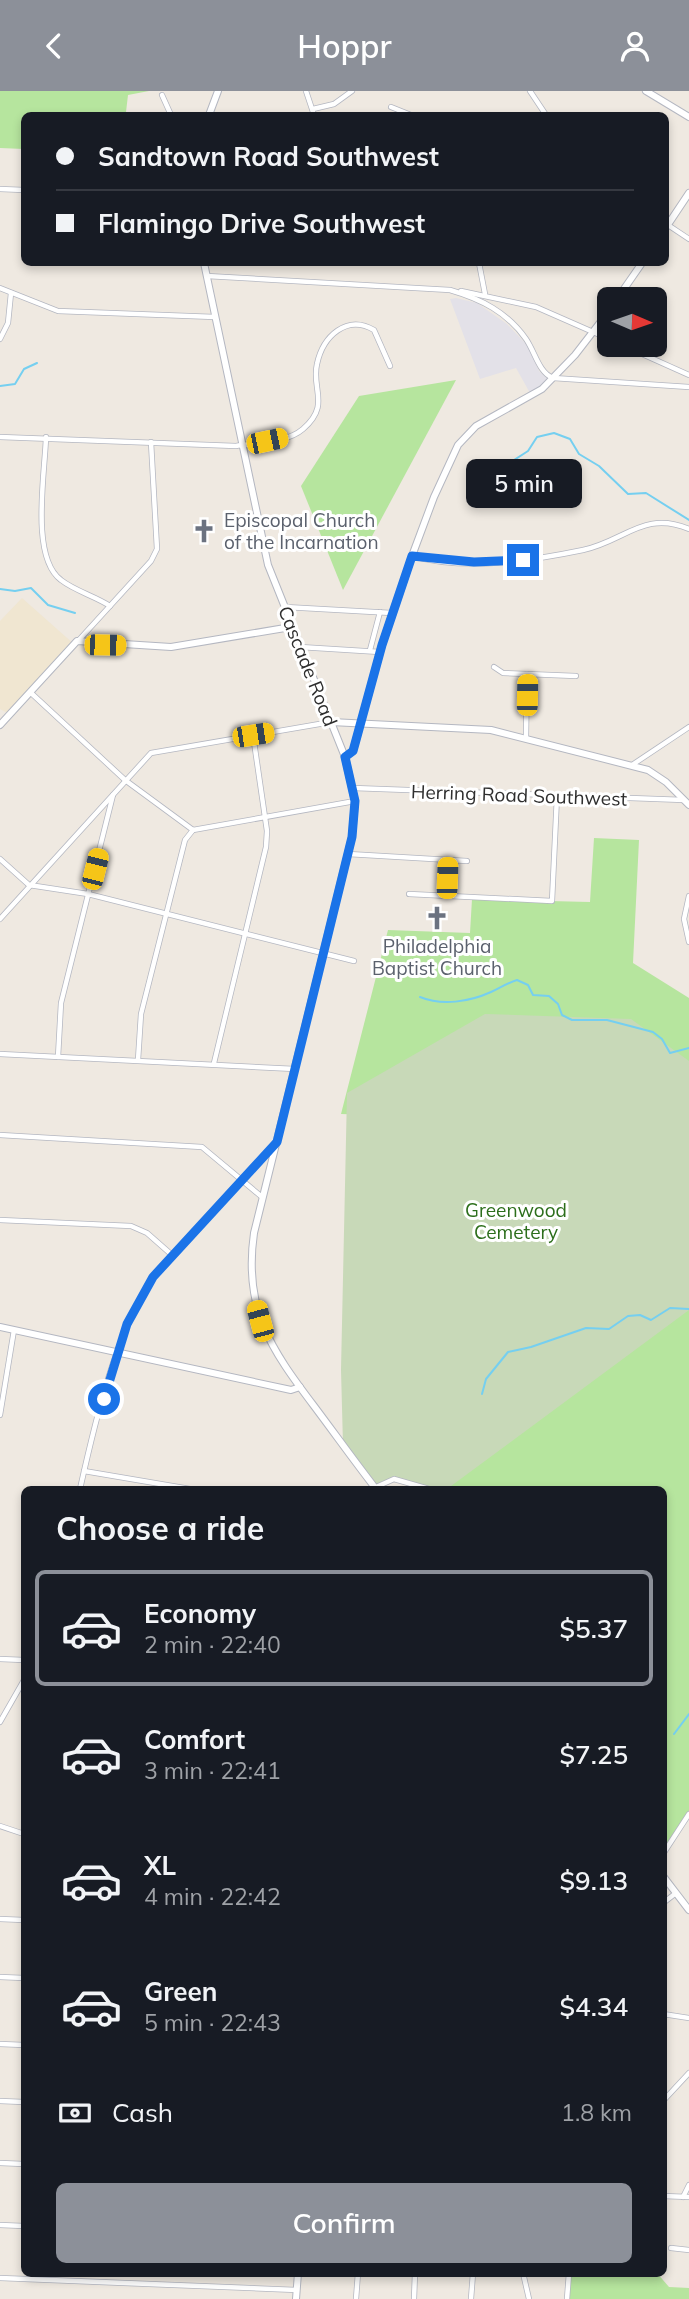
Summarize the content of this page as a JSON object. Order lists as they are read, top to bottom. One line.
{"streets":{"street":["Cascade Road","Herring Road Southwest"]},"crossings":[["Cascade Road","Herring Road Southwest"]],"parks":["Greenwood Cemetery"],"places":{"church":["Episcopal Church of the Incarnation","Philadelphia Baptist Church"]},"north":"right","page":{"header":"Hoppr","banner":["Sandtown Road Southwest","Flamingo Drive Southwest"],"bubble":"5 min","heading":"Choose a ride","list":[{"name":"Economy","note":"2 min · 22:40","value":"$5.37"},{"name":"Comfort","note":"3 min · 22:41","value":"$7.25"},{"name":"XL","note":"4 min · 22:42","value":"$9.13"},{"name":"Green","note":"5 min · 22:43","value":"$4.34"}],"pay":["Cash","1.8 km"],"buttons":"Confirm"}}
